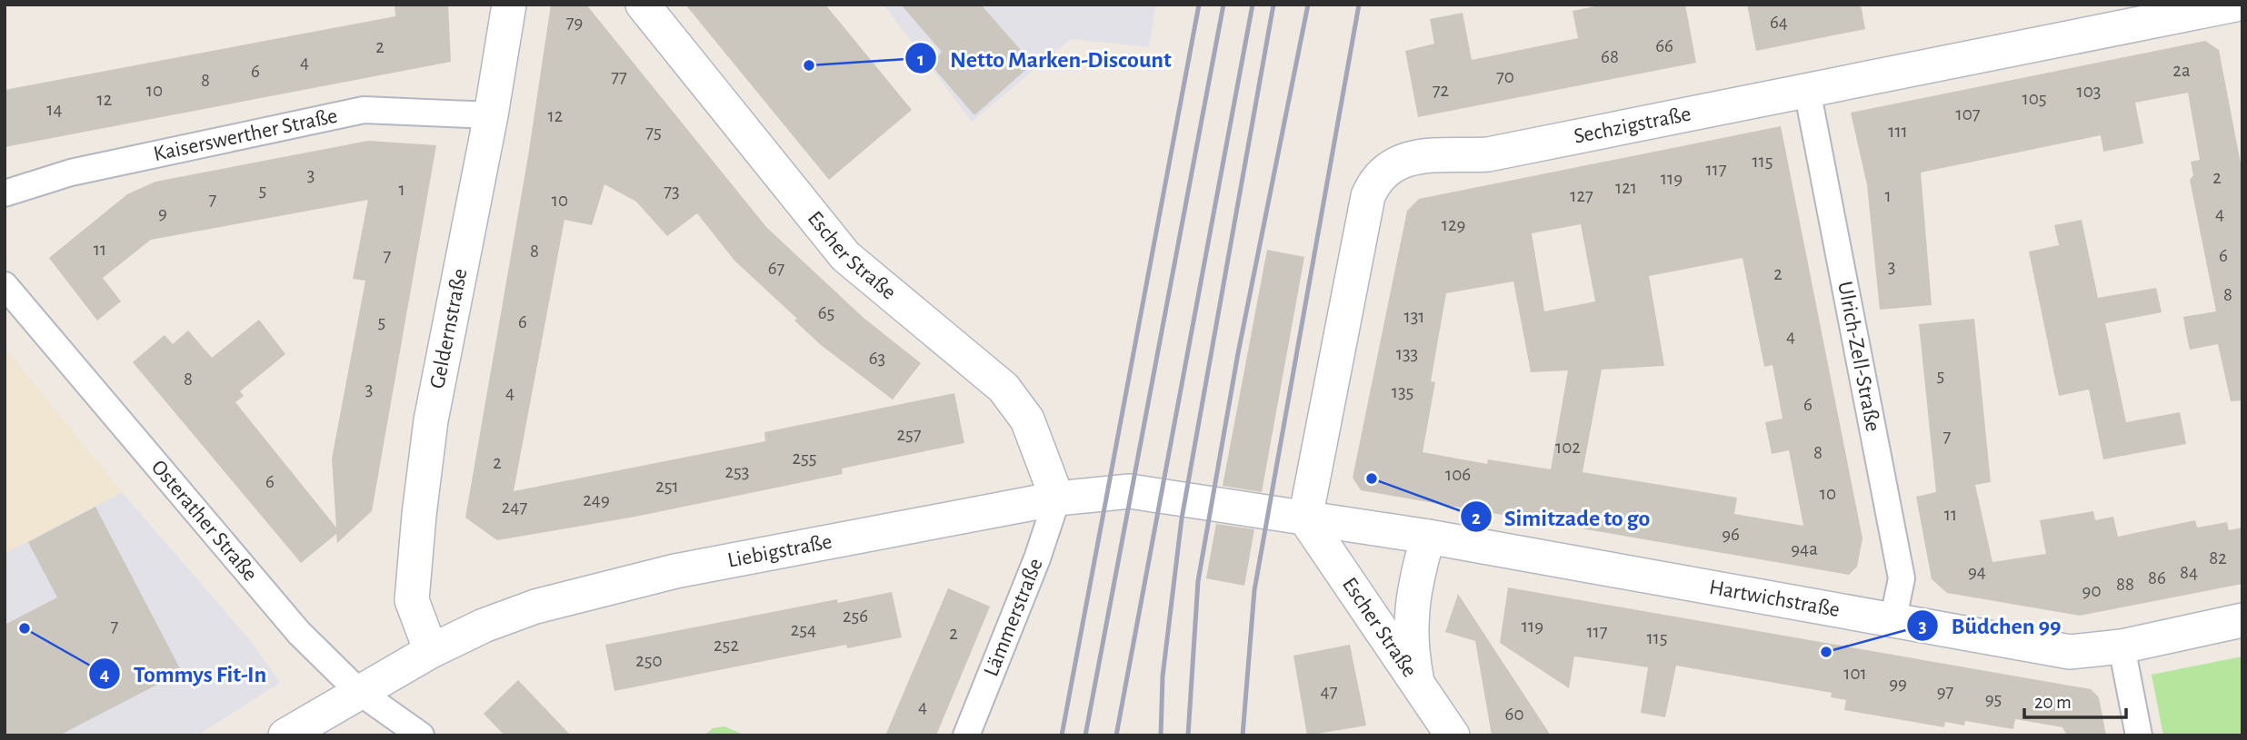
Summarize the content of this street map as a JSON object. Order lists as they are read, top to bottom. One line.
{"streets":{"street":["Sechzigstraße","Kaiserswerther Straße","Escher Straße","Geldernstraße","Ulrich-Zell-Straße","Osterather Straße","Liebigstraße","Hartwichstraße","Lämmerstraße"]},"crossings":[["Sechzigstraße","Escher Straße"],["Sechzigstraße","Ulrich-Zell-Straße"],["Sechzigstraße","Liebigstraße"],["Sechzigstraße","Hartwichstraße"],["Kaiserswerther Straße","Geldernstraße"],["Escher Straße","Liebigstraße"],["Escher Straße","Hartwichstraße"],["Escher Straße","Lämmerstraße"],["Geldernstraße","Liebigstraße"],["Ulrich-Zell-Straße","Hartwichstraße"],["Osterather Straße","Liebigstraße"],["Liebigstraße","Hartwichstraße"],["Liebigstraße","Lämmerstraße"]],"places":["Netto Marken-Discount","Simitzade to go","Tommys Fit-In","Büdchen 99"],"house_numbers":["79","64","66","2","68","4","2a","6","77","70","8","10","72","103","105","12","14","107","12","111","75","115","117","3","2","119","121","1","5","73","127","1","7","10","9","4","129","11","8","7","6","3","67","2","8","65","131","5","6","4","133","63","5","8","3","135","4","6","257","7","102","8","255","2","253","106","6","251","10","249","247","11","96","94a","82","94","84","86","88","90","256","7","119","254","117","2","115","252","250","101","99","47","97","95","4","60"],"scale_bar":"20 m"}
